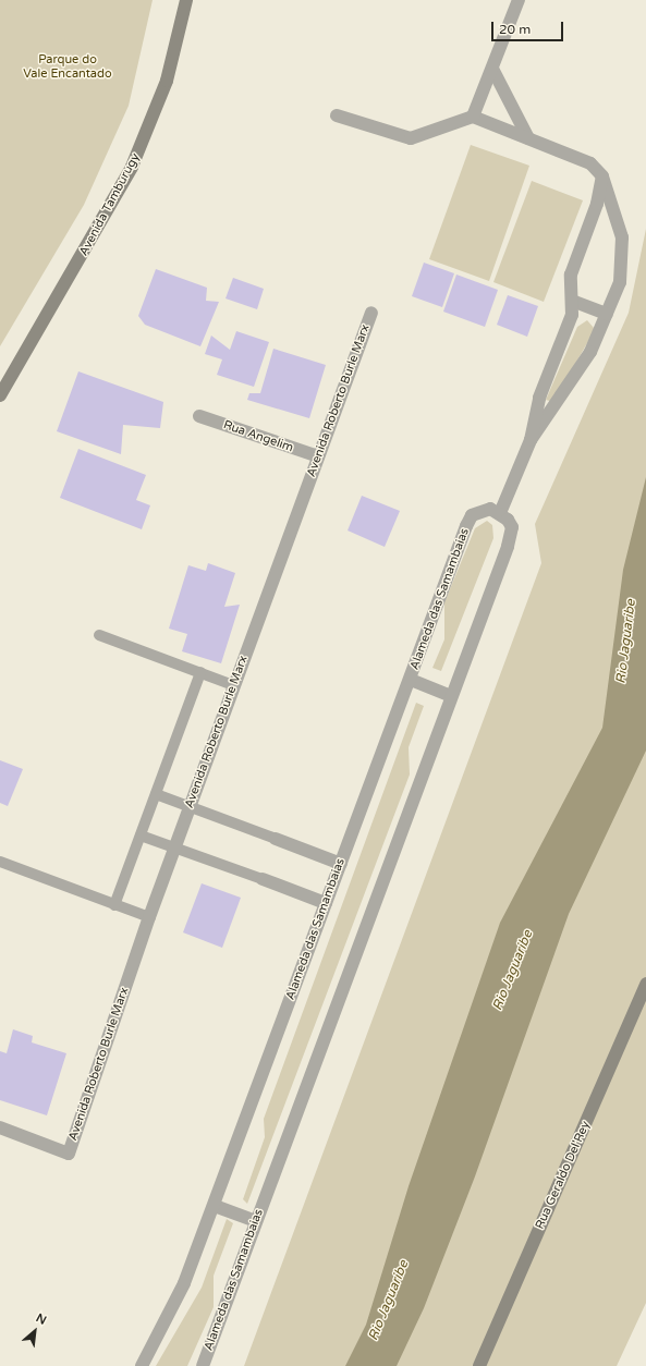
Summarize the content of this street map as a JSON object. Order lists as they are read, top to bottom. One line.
{"streets":{"main road":["Avenida Tamburugy","Rua Geraldo Del'Rey"],"street":["Avenida Roberto Burle Marx","Rua Angelim","Alameda das Samambaias"]},"crossings":[["Avenida Roberto Burle Marx","Rua Angelim"]],"water":["Rio Jaguaribe"],"parks":["Parque do Vale Encantado"],"scale_bar":"20 m","north":"top right"}
